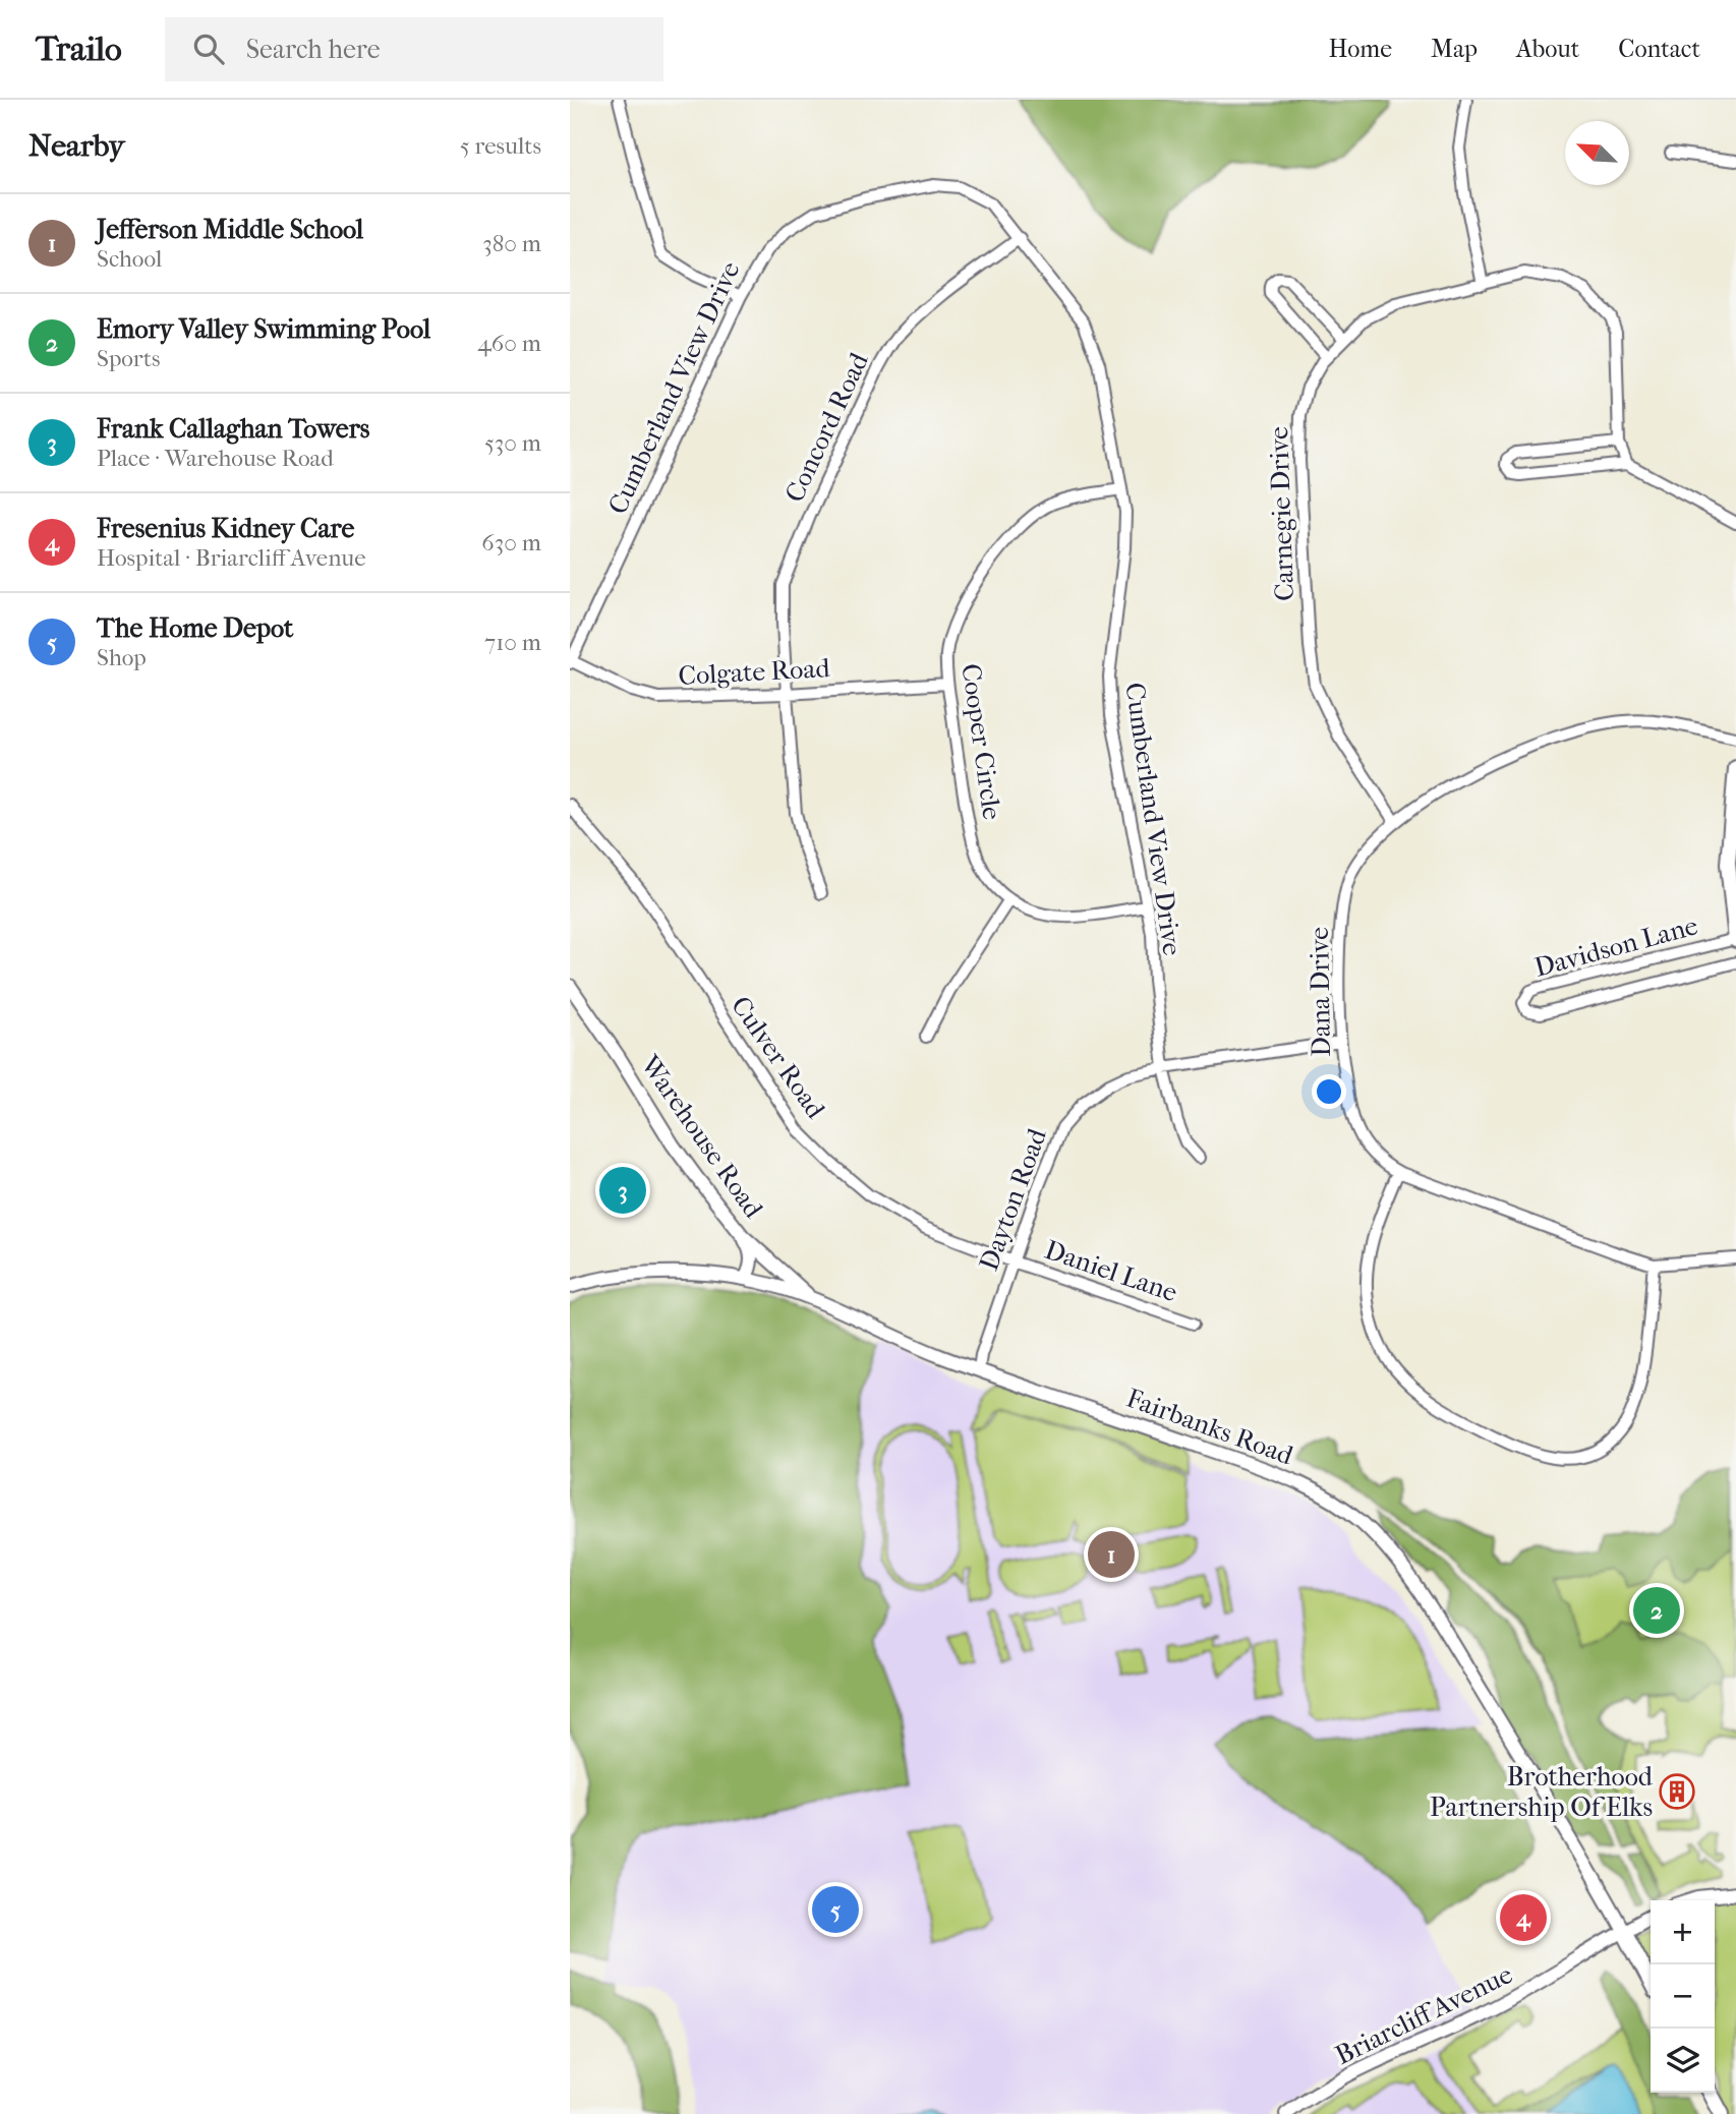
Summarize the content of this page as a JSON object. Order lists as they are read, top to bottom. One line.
{"streets":{"street":["Cumberland View Drive","Concord Road","Carnegie Drive","Colgate Road","Cooper Circle","Davidson Lane","Dana Drive","Culver Road","Warehouse Road","Dayton Road","Daniel Lane","Fairbanks Road","Briarcliff Avenue"]},"crossings":[["Cumberland View Drive","Concord Road"],["Cumberland View Drive","Colgate Road"],["Cumberland View Drive","Cooper Circle"],["Cumberland View Drive","Dayton Road"],["Concord Road","Colgate Road"],["Carnegie Drive","Dana Drive"],["Colgate Road","Cooper Circle"],["Dana Drive","Dayton Road"],["Culver Road","Dayton Road"],["Culver Road","Daniel Lane"],["Warehouse Road","Fairbanks Road"],["Dayton Road","Daniel Lane"],["Dayton Road","Fairbanks Road"],["Fairbanks Road","Briarcliff Avenue"]],"places":{"building":["Brotherhood Partnership Of Elks"]},"north":"top left","page":{"header":"Trailo","search":"Search here","nav":["Home","Map","About","Contact"],"heading":["Nearby","5 results"],"list":[{"mark":"1","name":"Jefferson Middle School","note":"School","value":"380 m"},{"mark":"2","name":"Emory Valley Swimming Pool","note":"Sports","value":"460 m"},{"mark":"3","name":"Frank Callaghan Towers","note":"Place · Warehouse Road","value":"530 m"},{"mark":"4","name":"Fresenius Kidney Care","note":"Hospital · Briarcliff Avenue","value":"630 m"},{"mark":"5","name":"The Home Depot","note":"Shop","value":"710 m"}],"pins":["3","1","2","5","4"],"map_buttons":["+","−"]}}
